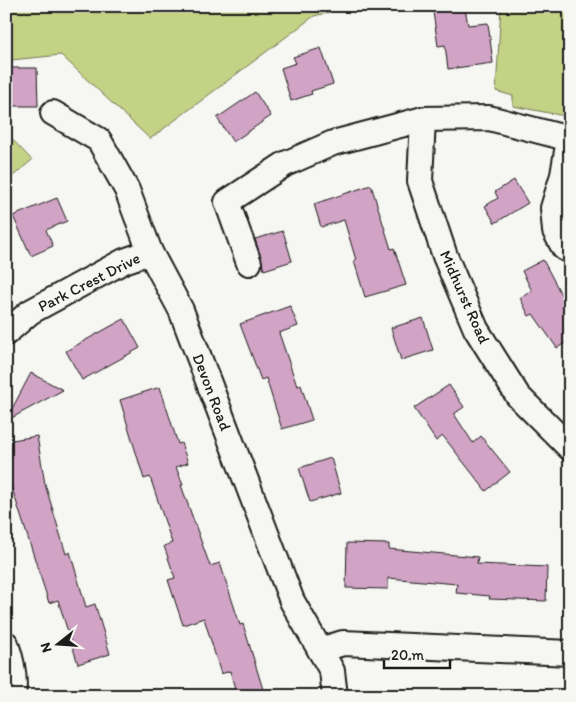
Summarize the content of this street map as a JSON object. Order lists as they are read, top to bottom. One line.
{"streets":{"street":["Park Crest Drive","Midhurst Road","Devon Road"]},"crossings":[["Park Crest Drive","Devon Road"]],"scale_bar":"20 m","north":"left"}
